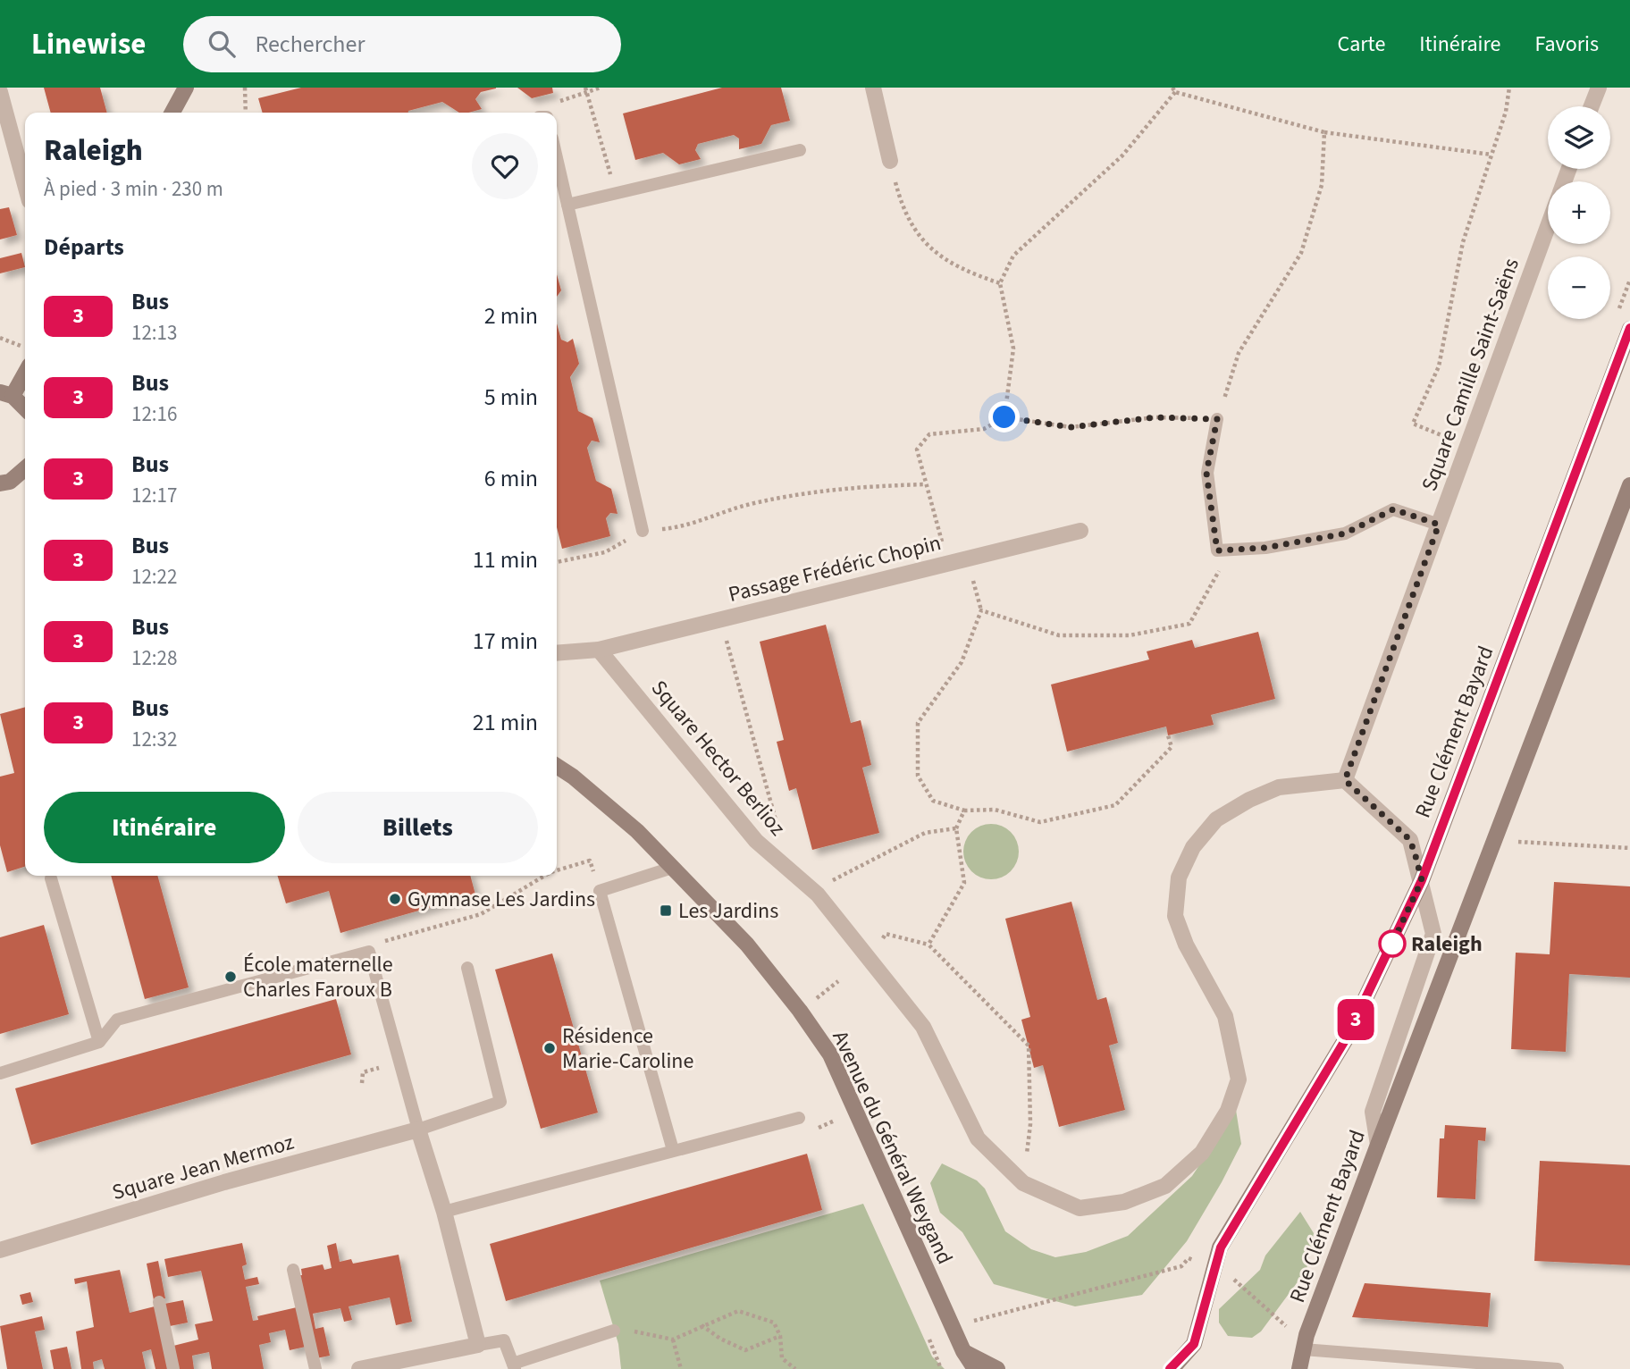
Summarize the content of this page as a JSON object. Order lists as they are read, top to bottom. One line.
{"streets":{"main road":["Rue Clément Bayard","Avenue du Général Weygand"],"street":["Square Camille Saint-Saëns","Passage Frédéric Chopin","Square Hector Berlioz","Square Jean Mermoz"]},"crossings":[["Square Camille Saint-Saëns","Square Hector Berlioz"],["Passage Frédéric Chopin","Square Hector Berlioz"]],"places":{"other":["Gymnase Les Jardins","Raleigh","École maternelle Charles Faroux B","Résidence Marie-Caroline"],"transit":["Les Jardins"]},"lines":["bus line 3"],"page":{"header":"Linewise","search":"Rechercher","nav":["Carte","Itinéraire","Favoris"],"on_map":"3","map_buttons":["+","−"],"heading":[["Raleigh","À pied · 3 min · 230 m"],"Départs"],"list":[{"mark":"3","name":"Bus","note":"12:13","value":"2 min"},{"mark":"3","name":"Bus","note":"12:16","value":"5 min"},{"mark":"3","name":"Bus","note":"12:17","value":"6 min"},{"mark":"3","name":"Bus","note":"12:22","value":"11 min"},{"mark":"3","name":"Bus","note":"12:28","value":"17 min"},{"mark":"3","name":"Bus","note":"12:32","value":"21 min"}],"buttons":["Itinéraire","Billets"]}}
